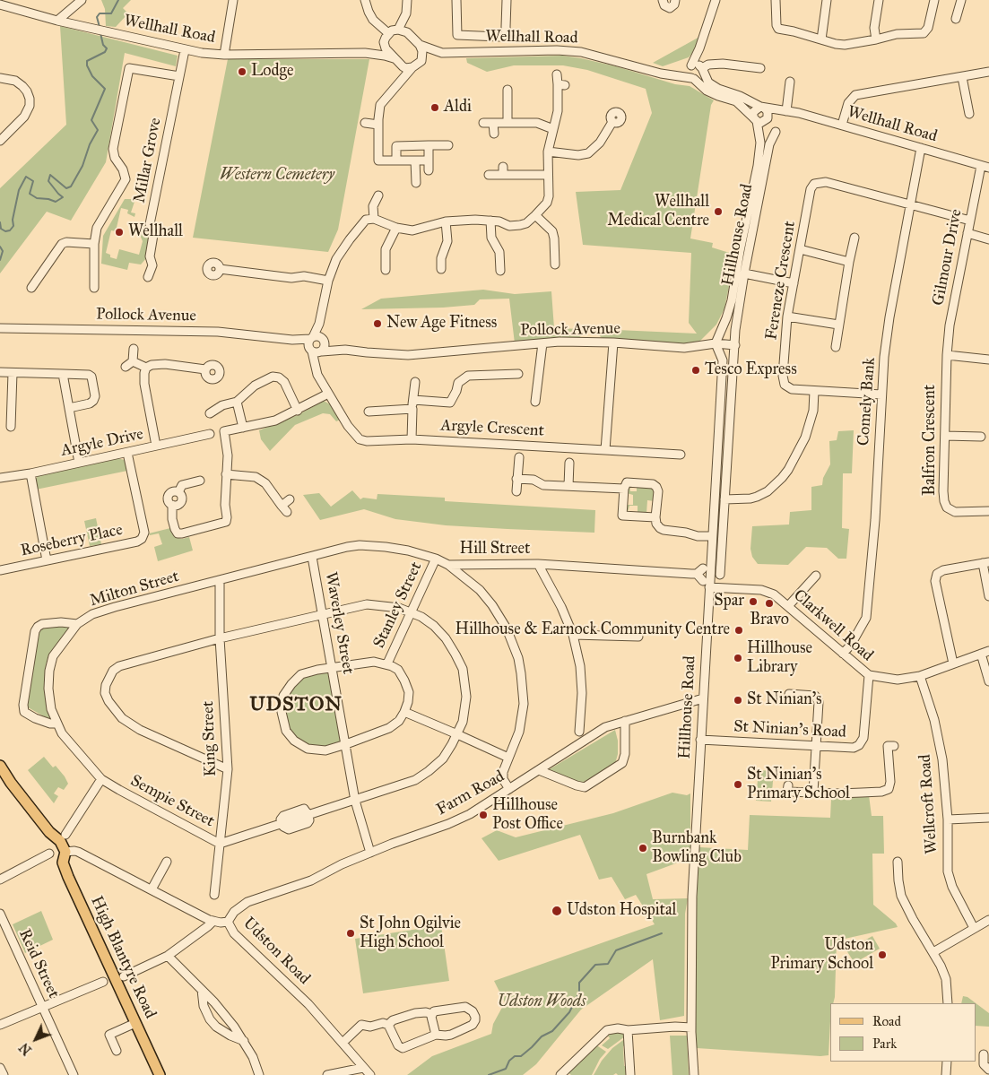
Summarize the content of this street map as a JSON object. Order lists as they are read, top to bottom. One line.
{"streets":{"main road":["High Blantyre Road"],"street":["Wellhall Road","Millar Grove","Hillhouse Road","Gilmour Drive","Fereneze Crescent","Pollock Avenue","Comely Bank","Argyle Crescent","Balfron Crescent","Argyle Drive","Roseberry Place","Hill Street","Milton Street","Stanley Street","Waverley Street","Clarkwell Road","St Ninian's Road","King Street","Farm Road","Sempie Street","Wellcroft Road","Udston Road","Reid Street"]},"crossings":[["Wellhall Road","Millar Grove"],["Wellhall Road","Hillhouse Road"],["Wellhall Road","Gilmour Drive"],["Wellhall Road","Comely Bank"],["Hillhouse Road","Pollock Avenue"],["Hillhouse Road","Clarkwell Road"],["Hillhouse Road","St Ninian's Road"],["Hillhouse Road","Farm Road"],["Gilmour Drive","Balfron Crescent"],["Fereneze Crescent","Comely Bank"],["Pollock Avenue","Argyle Crescent"],["Comely Bank","Clarkwell Road"],["Argyle Drive","Roseberry Place"],["Hill Street","Milton Street"],["Hill Street","Stanley Street"],["Hill Street","Waverley Street"],["Hill Street","King Street"],["Milton Street","King Street"],["Milton Street","Sempie Street"],["Stanley Street","Sempie Street"],["Waverley Street","Farm Road"],["Waverley Street","Sempie Street"],["Clarkwell Road","St Ninian's Road"],["Clarkwell Road","Wellcroft Road"],["King Street","Sempie Street"],["Farm Road","Udston Road"],["Udston Road","High Blantyre Road"]],"districts":["UDSTON"],"parks":["Western Cemetery","Udston Woods"],"places":["Lodge","Aldi","Wellhall Medical Centre","Wellhall","New Age Fitness","Tesco Express","Spar","Bravo","Hillhouse & Earnock Community Centre","Hillhouse Library","St Ninian's","St Ninian's Primary School","Hillhouse Post Office","Burnbank Bowling Club","Udston Hospital","St John Ogilvie High School","Udston Primary School"],"legend":["Road","Park"],"north":"bottom left"}
